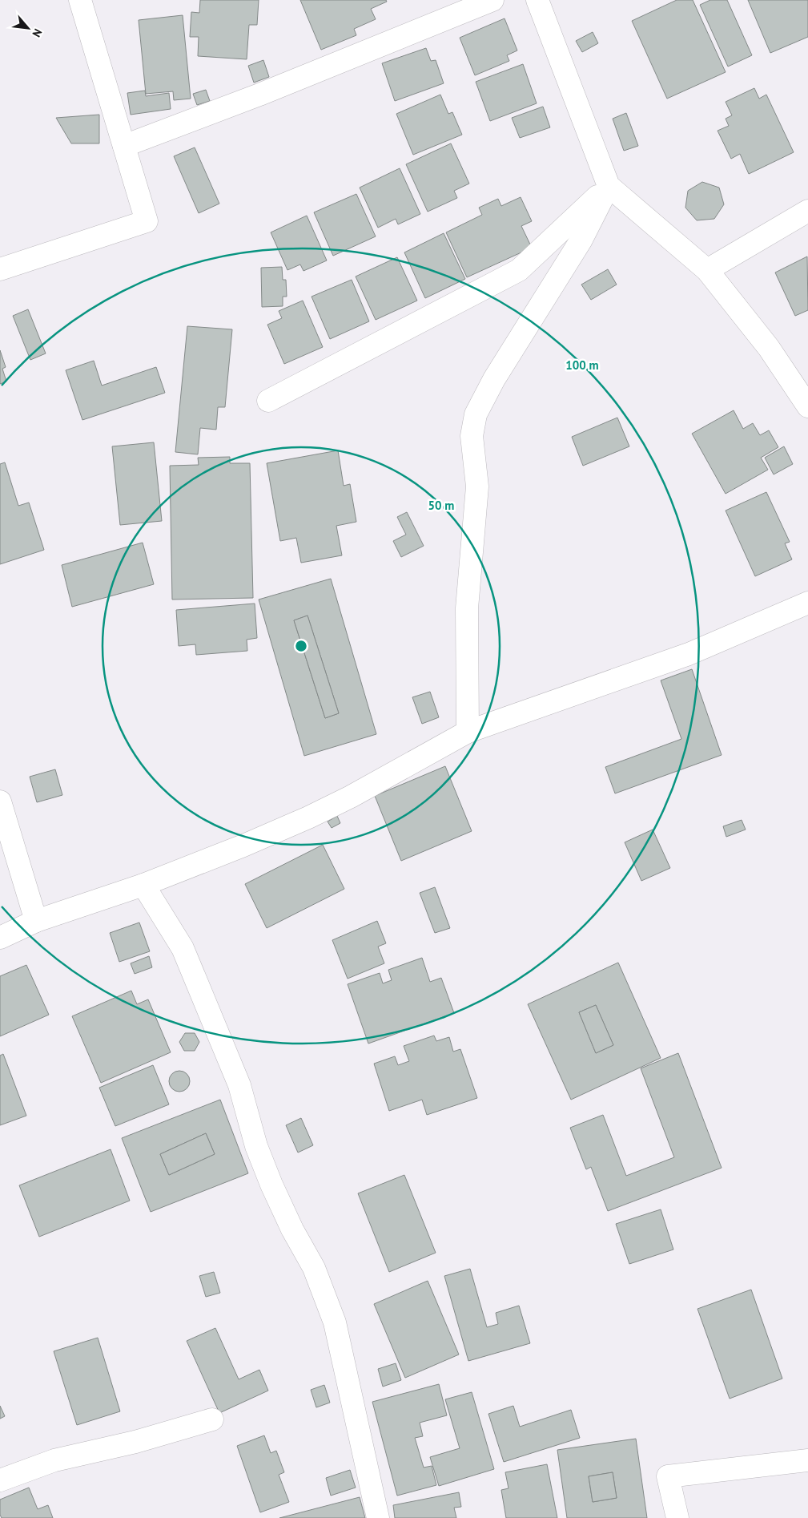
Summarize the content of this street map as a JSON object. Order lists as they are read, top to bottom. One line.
{"north":"bottom right","rings":["100 m","50 m"]}
